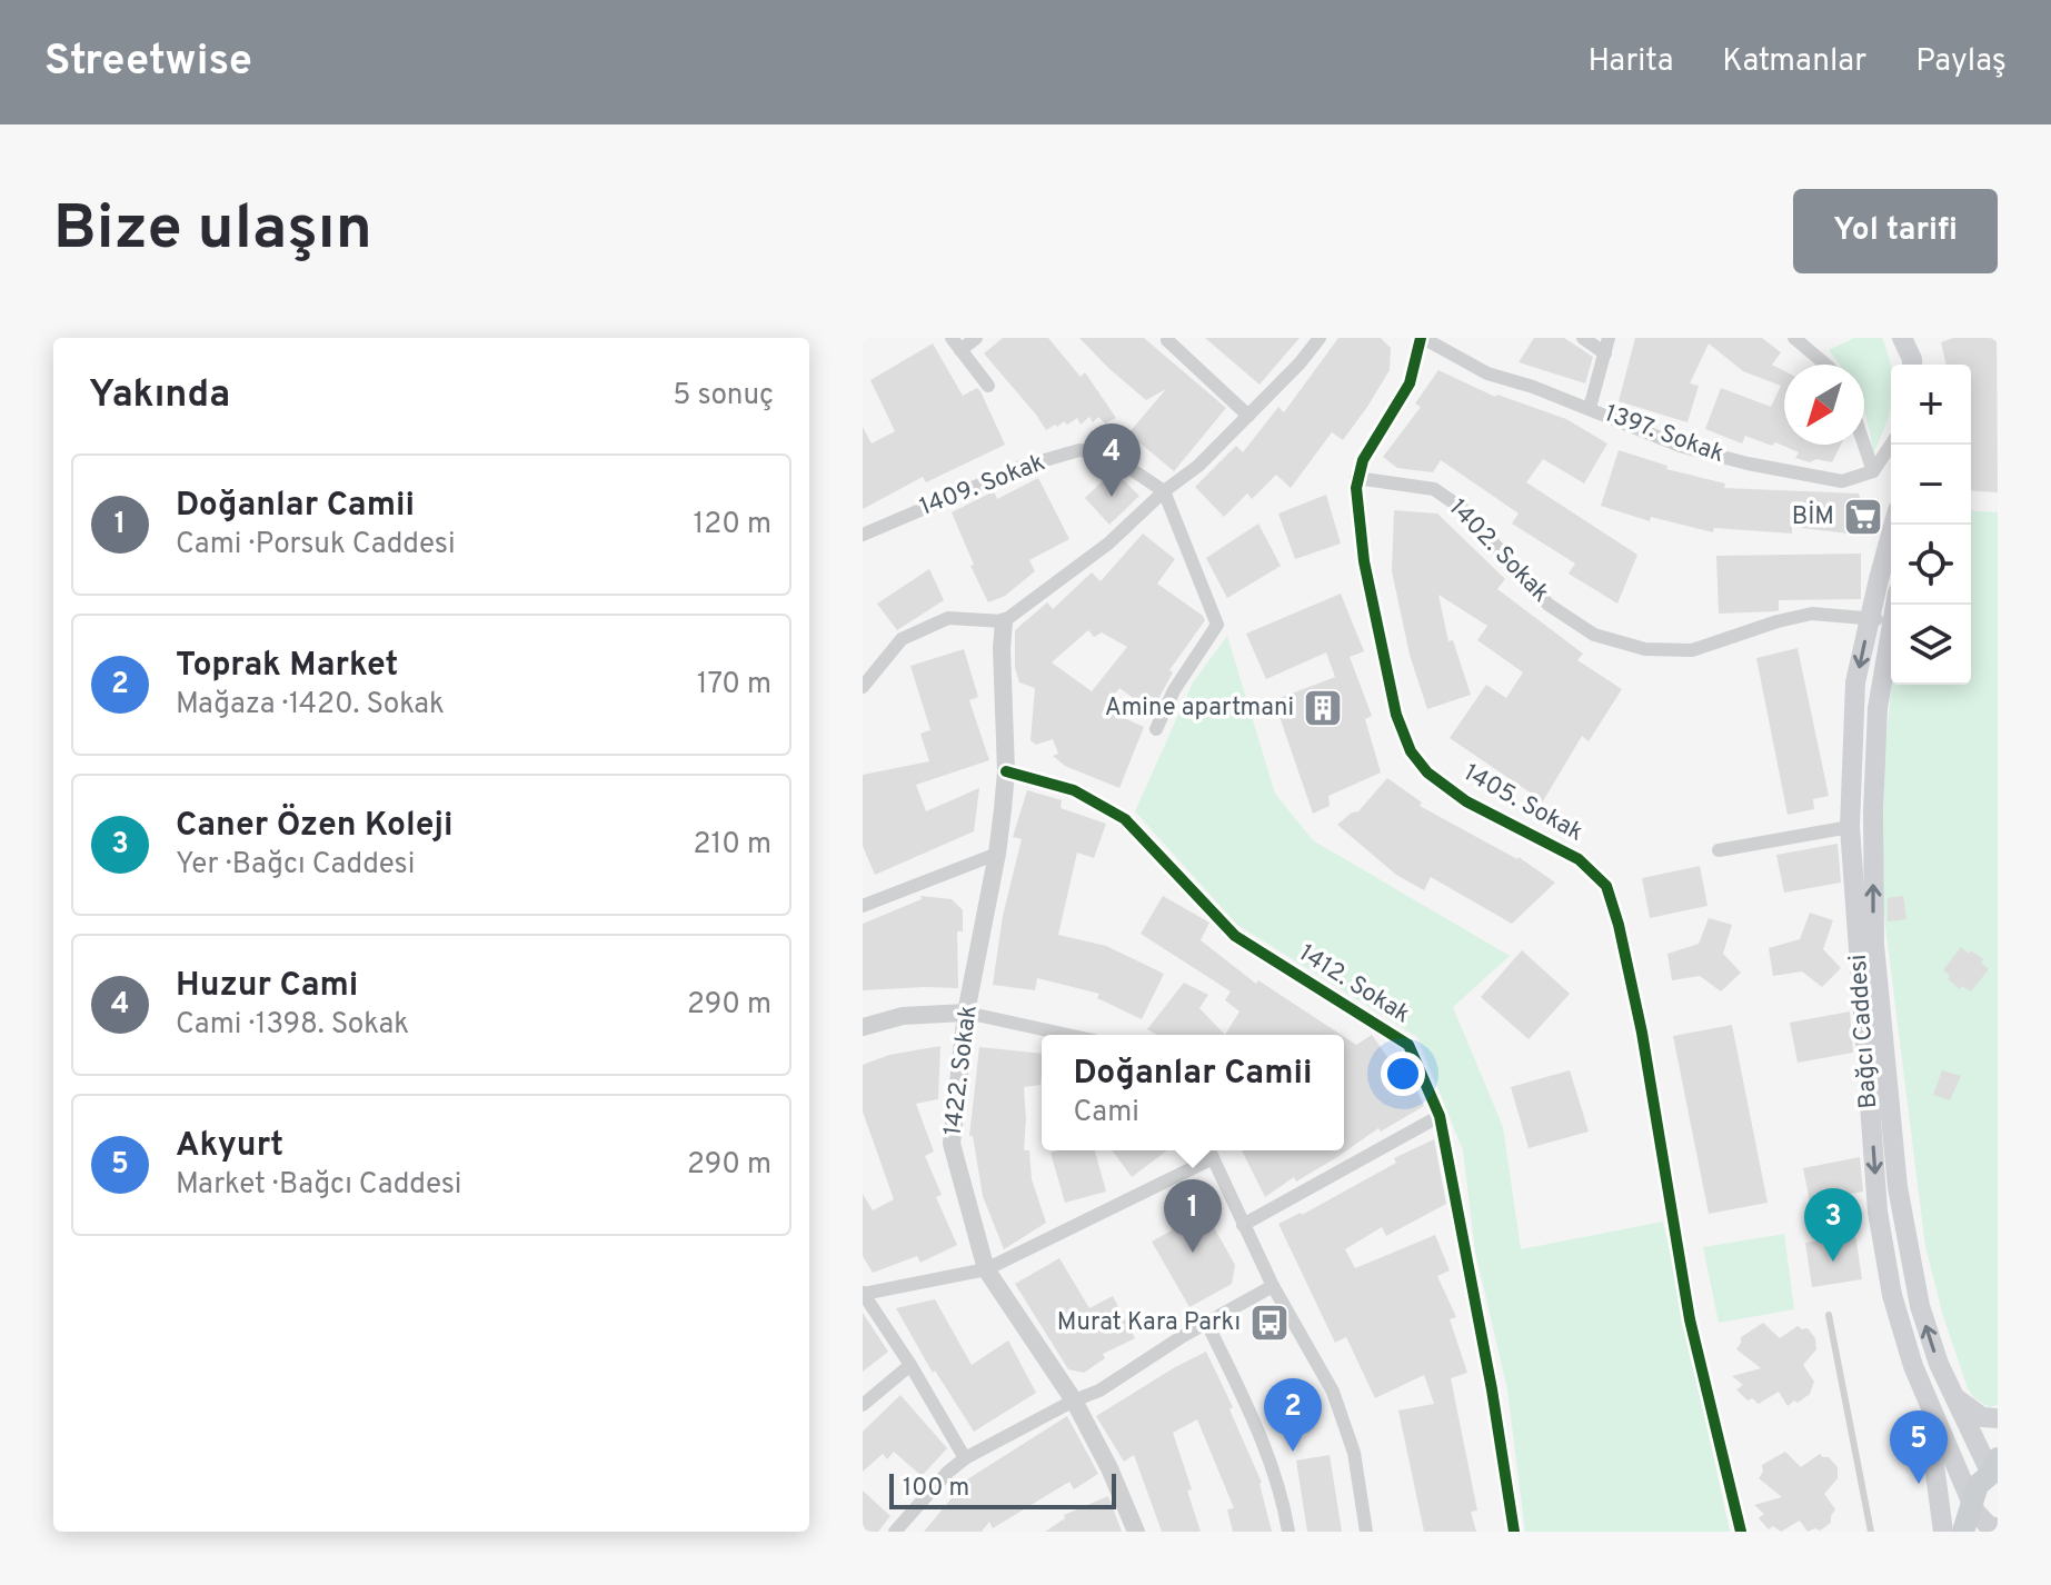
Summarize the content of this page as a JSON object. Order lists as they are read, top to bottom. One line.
{"streets":{"main road":["Bağcı Caddesi"],"street":["1397. Sokak","1409. Sokak","1402. Sokak","1405. Sokak","1412. Sokak","1422. Sokak"]},"crossings":[["1402. Sokak","1405. Sokak"],["1402. Sokak","Bağcı Caddesi"],["1412. Sokak","1422. Sokak"]],"places":{"supermarket":["BİM"],"building":["Amine apartmani"],"bus stop":["Murat Kara Parkı"]},"scale_bar":"100 m","north":"bottom left","page":{"header":"Streetwise","nav":["Harita","Katmanlar","Paylaş"],"buttons":"Yol tarifi","title":"Bize ulaşın","heading":["Yakında","5 sonuç"],"map_buttons":["+","−"],"pins":["4","1","3","2","5"],"list":[{"mark":"1","name":"Doğanlar Camii","note":"Cami · Porsuk Caddesi","value":"120 m"},{"mark":"2","name":"Toprak Market","note":"Mağaza · 1420. Sokak","value":"170 m"},{"mark":"3","name":"Caner Özen Koleji","note":"Yer · Bağcı Caddesi","value":"210 m"},{"mark":"4","name":"Huzur Cami","note":"Cami · 1398. Sokak","value":"290 m"},{"mark":"5","name":"Akyurt","note":"Market · Bağcı Caddesi","value":"290 m"}],"popup":["Doğanlar Camii","Cami"],"scale":"100 m"}}
